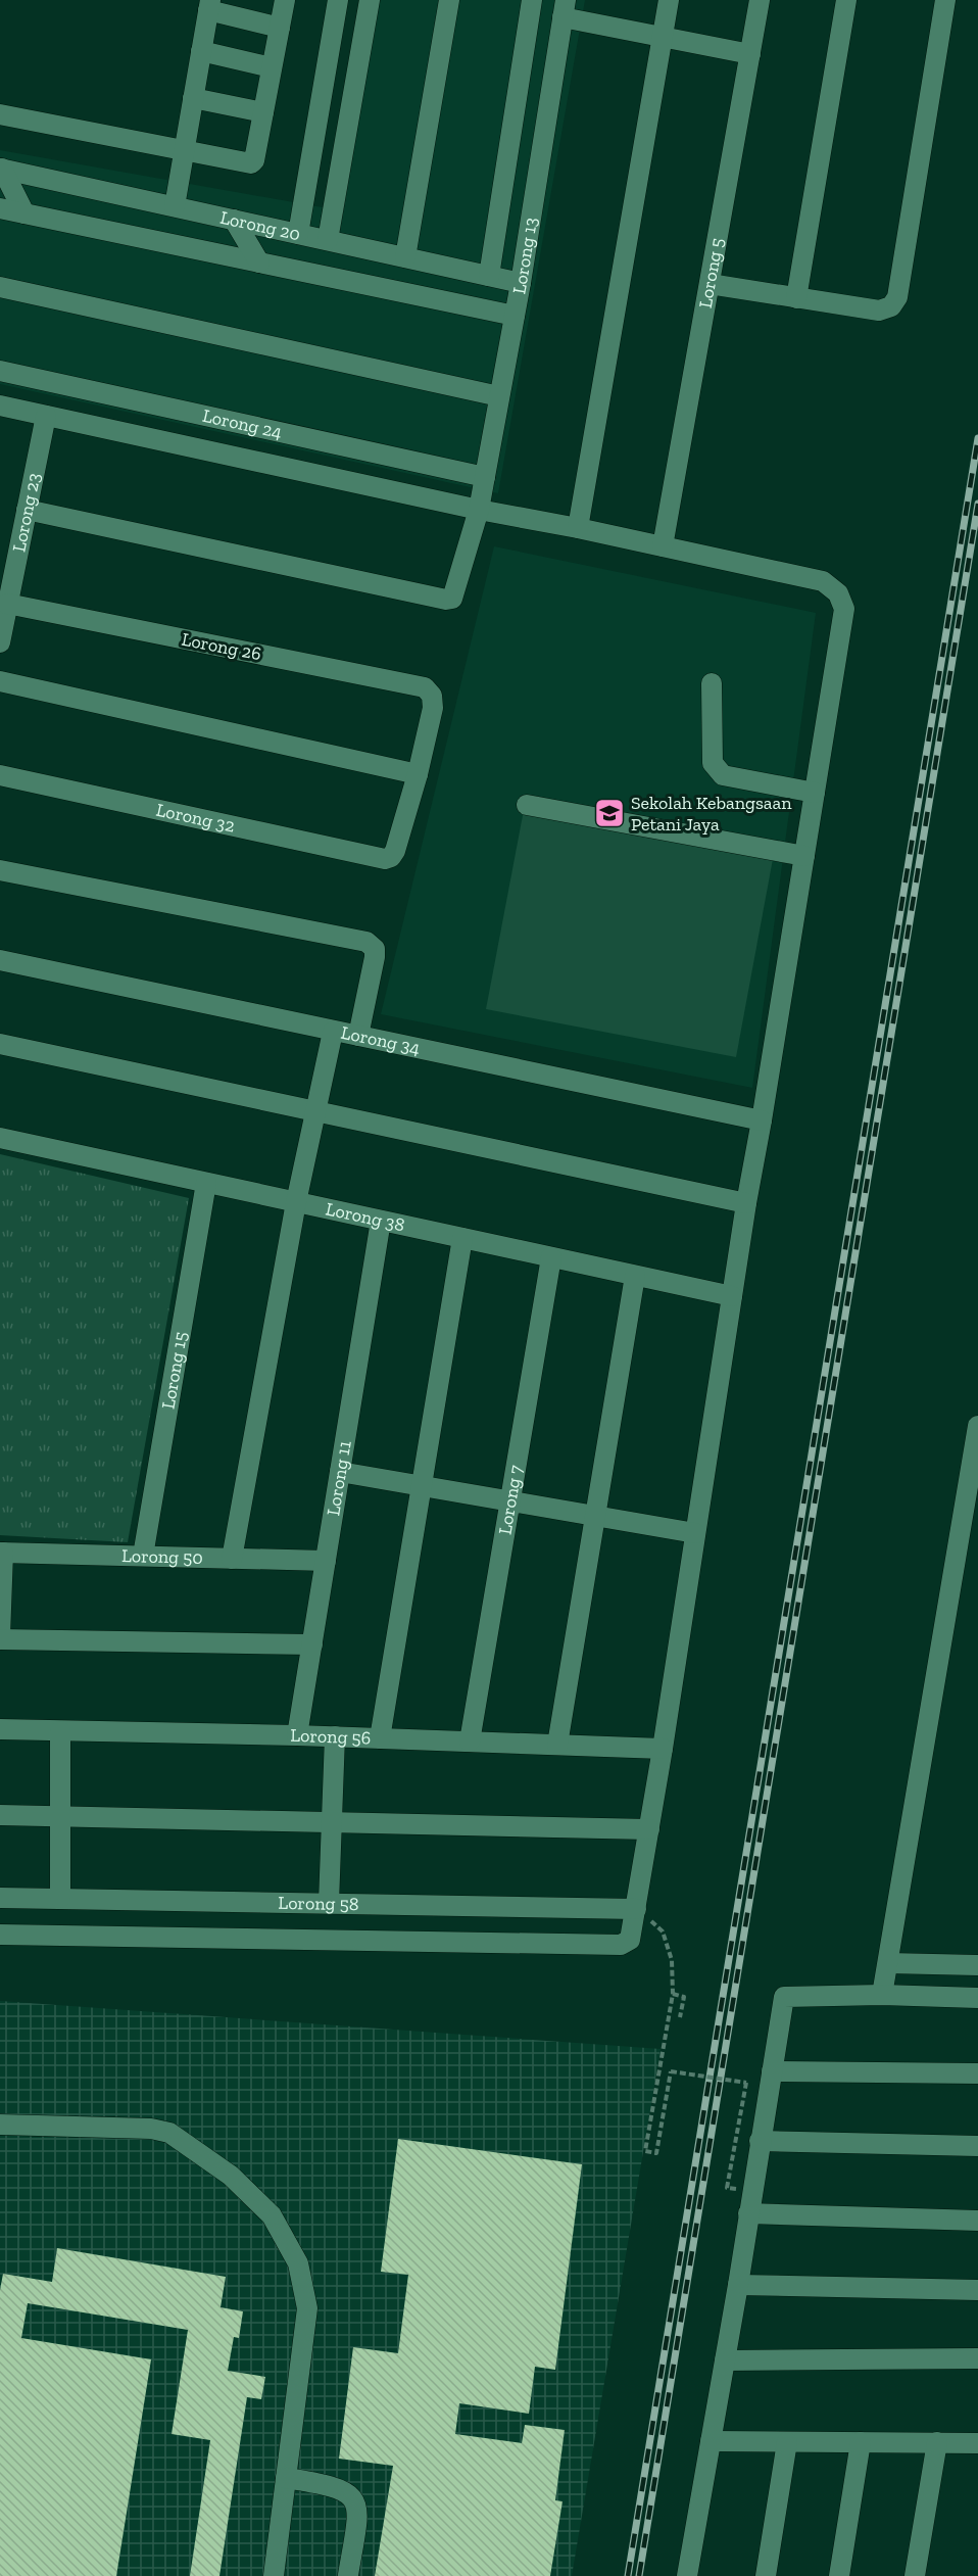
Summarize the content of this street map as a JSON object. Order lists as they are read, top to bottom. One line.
{"streets":{"street":["Lorong 20","Lorong 13","Lorong 5","Lorong 24","Lorong 23","Lorong 26","Lorong 32","Lorong 34","Lorong 38","Lorong 15","Lorong 11","Lorong 7","Lorong 50","Lorong 56","Lorong 58"]},"crossings":[["Lorong 20","Lorong 13"],["Lorong 13","Lorong 24"],["Lorong 13","Lorong 23"],["Lorong 5","Lorong 24"],["Lorong 24","Lorong 23"],["Lorong 24","Lorong 34"],["Lorong 24","Lorong 38"],["Lorong 24","Lorong 56"],["Lorong 24","Lorong 58"],["Lorong 23","Lorong 26"],["Lorong 26","Lorong 32"],["Lorong 38","Lorong 15"],["Lorong 38","Lorong 11"],["Lorong 38","Lorong 7"],["Lorong 15","Lorong 50"],["Lorong 11","Lorong 50"],["Lorong 11","Lorong 56"],["Lorong 7","Lorong 56"]],"places":{"school or university":["Sekolah Kebangsaan Petani Jaya"]}}
